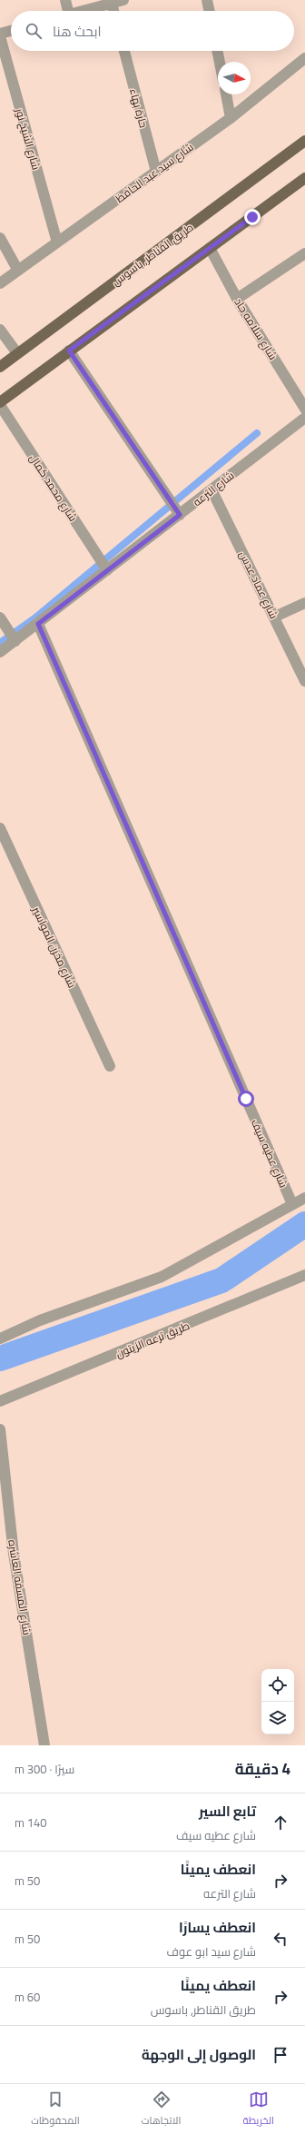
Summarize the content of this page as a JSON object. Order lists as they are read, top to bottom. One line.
{"streets":{"main road":["طريق القناطر, باسوس"],"street":["حارة بهاء","شارع الشيخ نور","شارع سيد عبد الحافظ","شارع سلامه جاد","شارع محمد كمال","شارع الترعه","شارع عماد عدس","شارع مخزن المواسير","شارع عطيه سيف","طريق ترعه الزيتون","شارع المسقه العاشره"]},"crossings":[["حارة بهاء","شارع سيد عبد الحافظ"],["شارع الشيخ نور","شارع سيد عبد الحافظ"],["شارع محمد كمال","شارع الترعه"],["شارع الترعه","شارع عماد عدس"],["شارع الترعه","شارع عطيه سيف"]],"north":"right","page":{"search":"ابحث هنا","heading":["4 دقيقة","سيرًا · 300 m"],"list":[["تابع السير","شارع عطيه سيف","140 m"],["انعطف يمينًا","شارع الترعه","50 m"],["انعطف يسارًا","شارع سيد ابو عوف","50 m"],["انعطف يمينًا","طريق القناطر, باسوس","60 m"],"الوصول إلى الوجهة"],"nav":["الخريطة","الاتجاهات","المحفوظات"]}}
